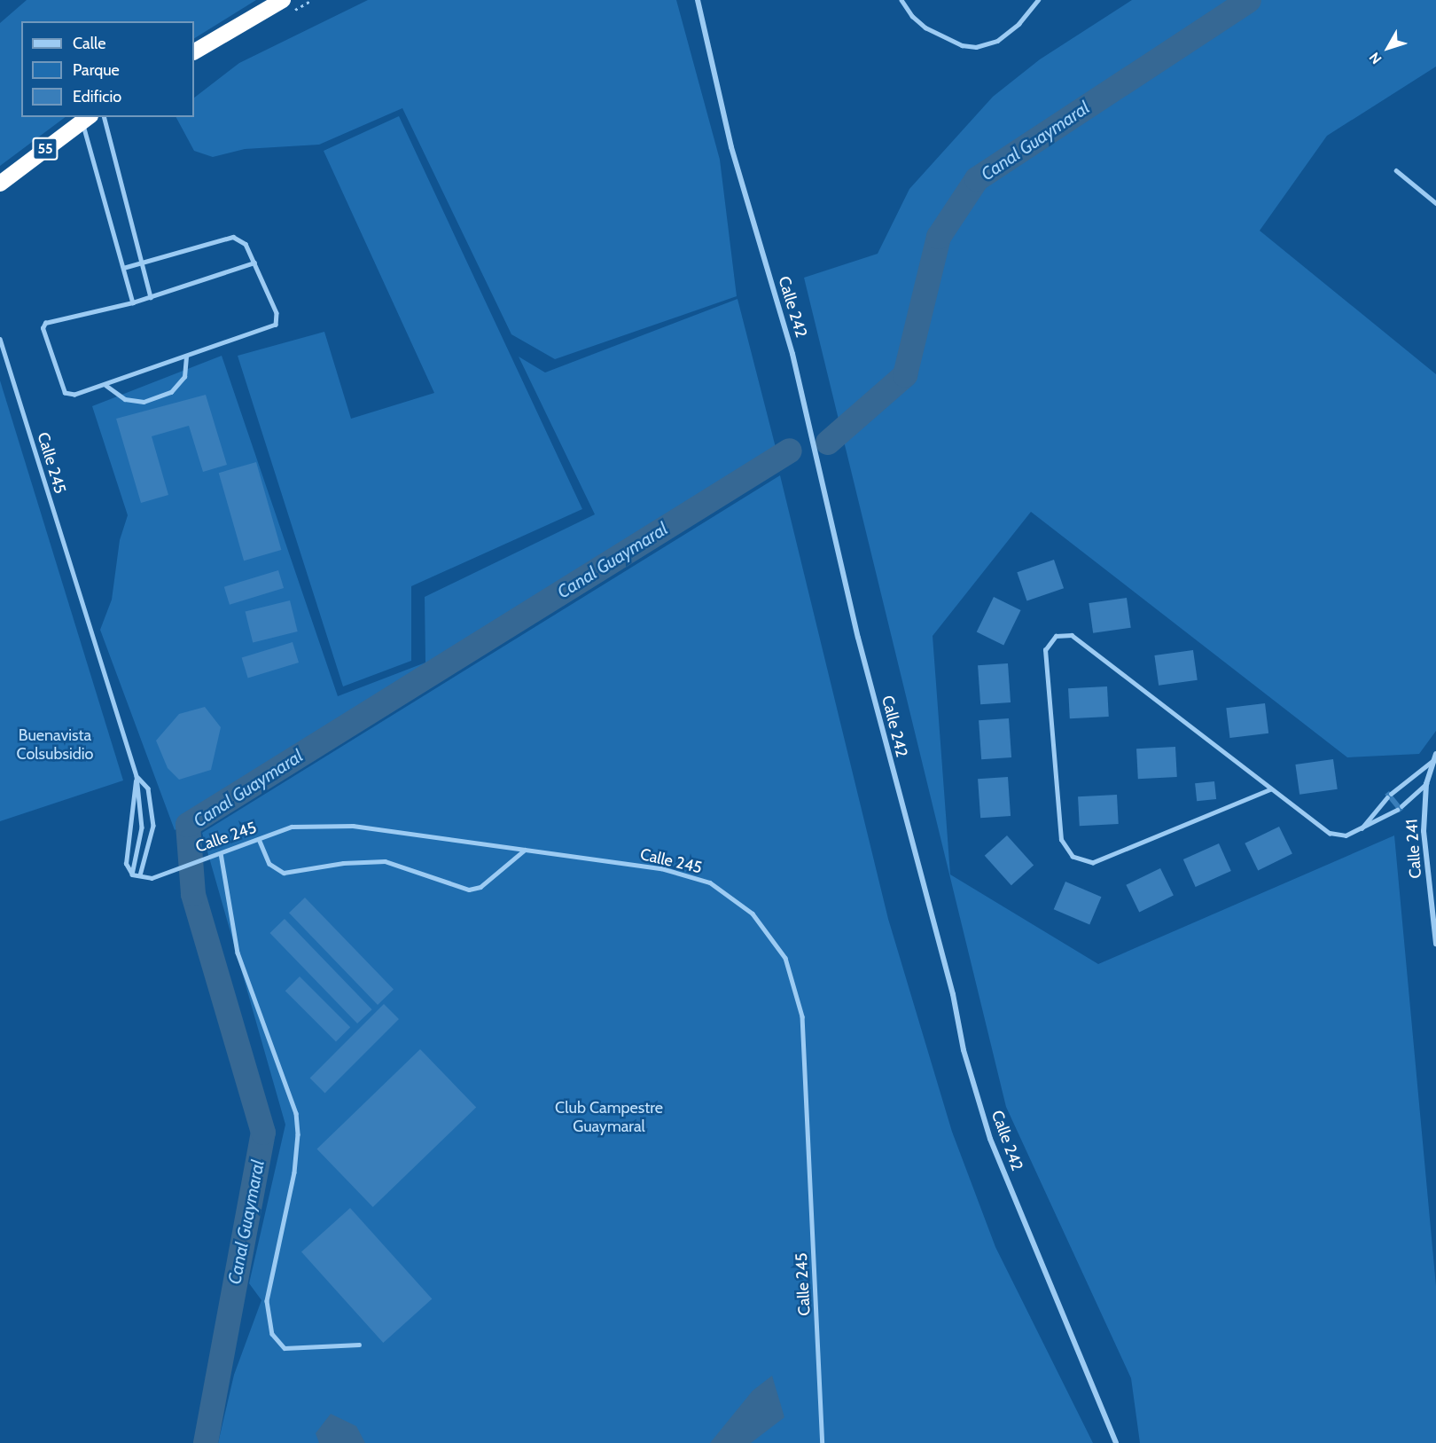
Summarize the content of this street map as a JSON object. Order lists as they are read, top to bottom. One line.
{"streets":{"highway":["55"],"street":["Calle 242","Calle 241"],"lane":["Calle 245"]},"water":["Canal Guaymaral"],"parks":["Buenavista Colsubsidio","Club Campestre Guaymaral"],"legend":["Calle","Parque","Edificio"],"north":"bottom left"}
